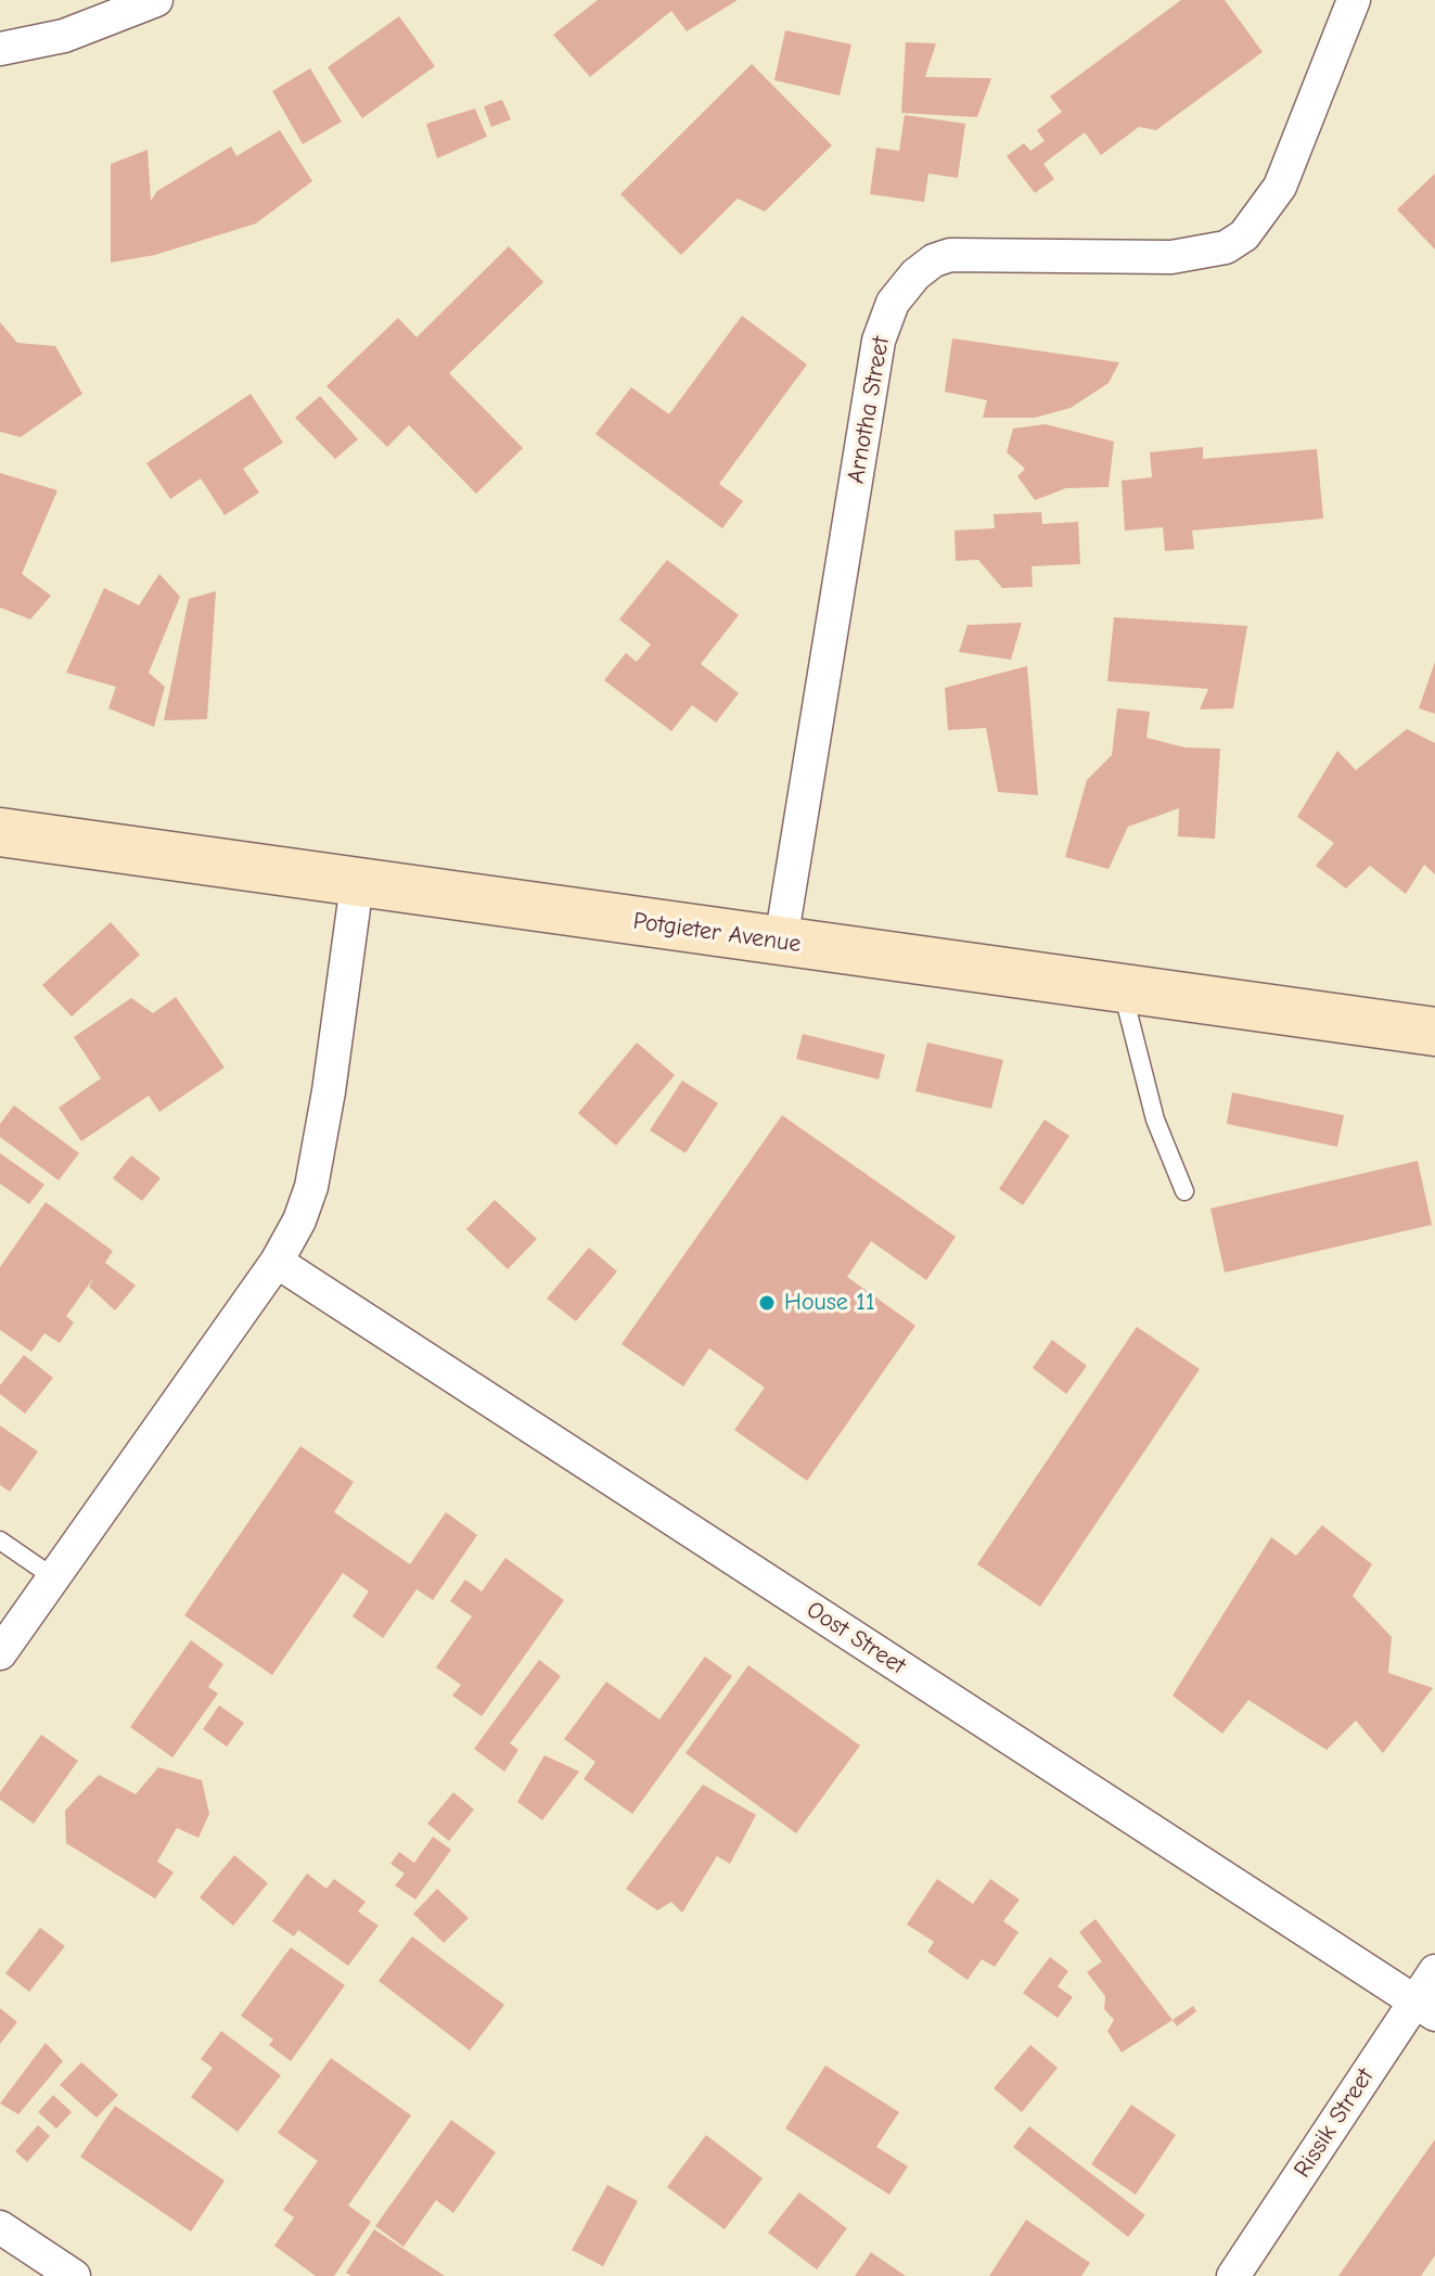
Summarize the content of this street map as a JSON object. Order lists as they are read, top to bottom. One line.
{"streets":{"street":["Arnotha Street","Potgieter Avenue","Oost Street","Rissik Street"]},"crossings":[["Arnotha Street","Potgieter Avenue"],["Oost Street","Rissik Street"]],"places":["House 11"]}
